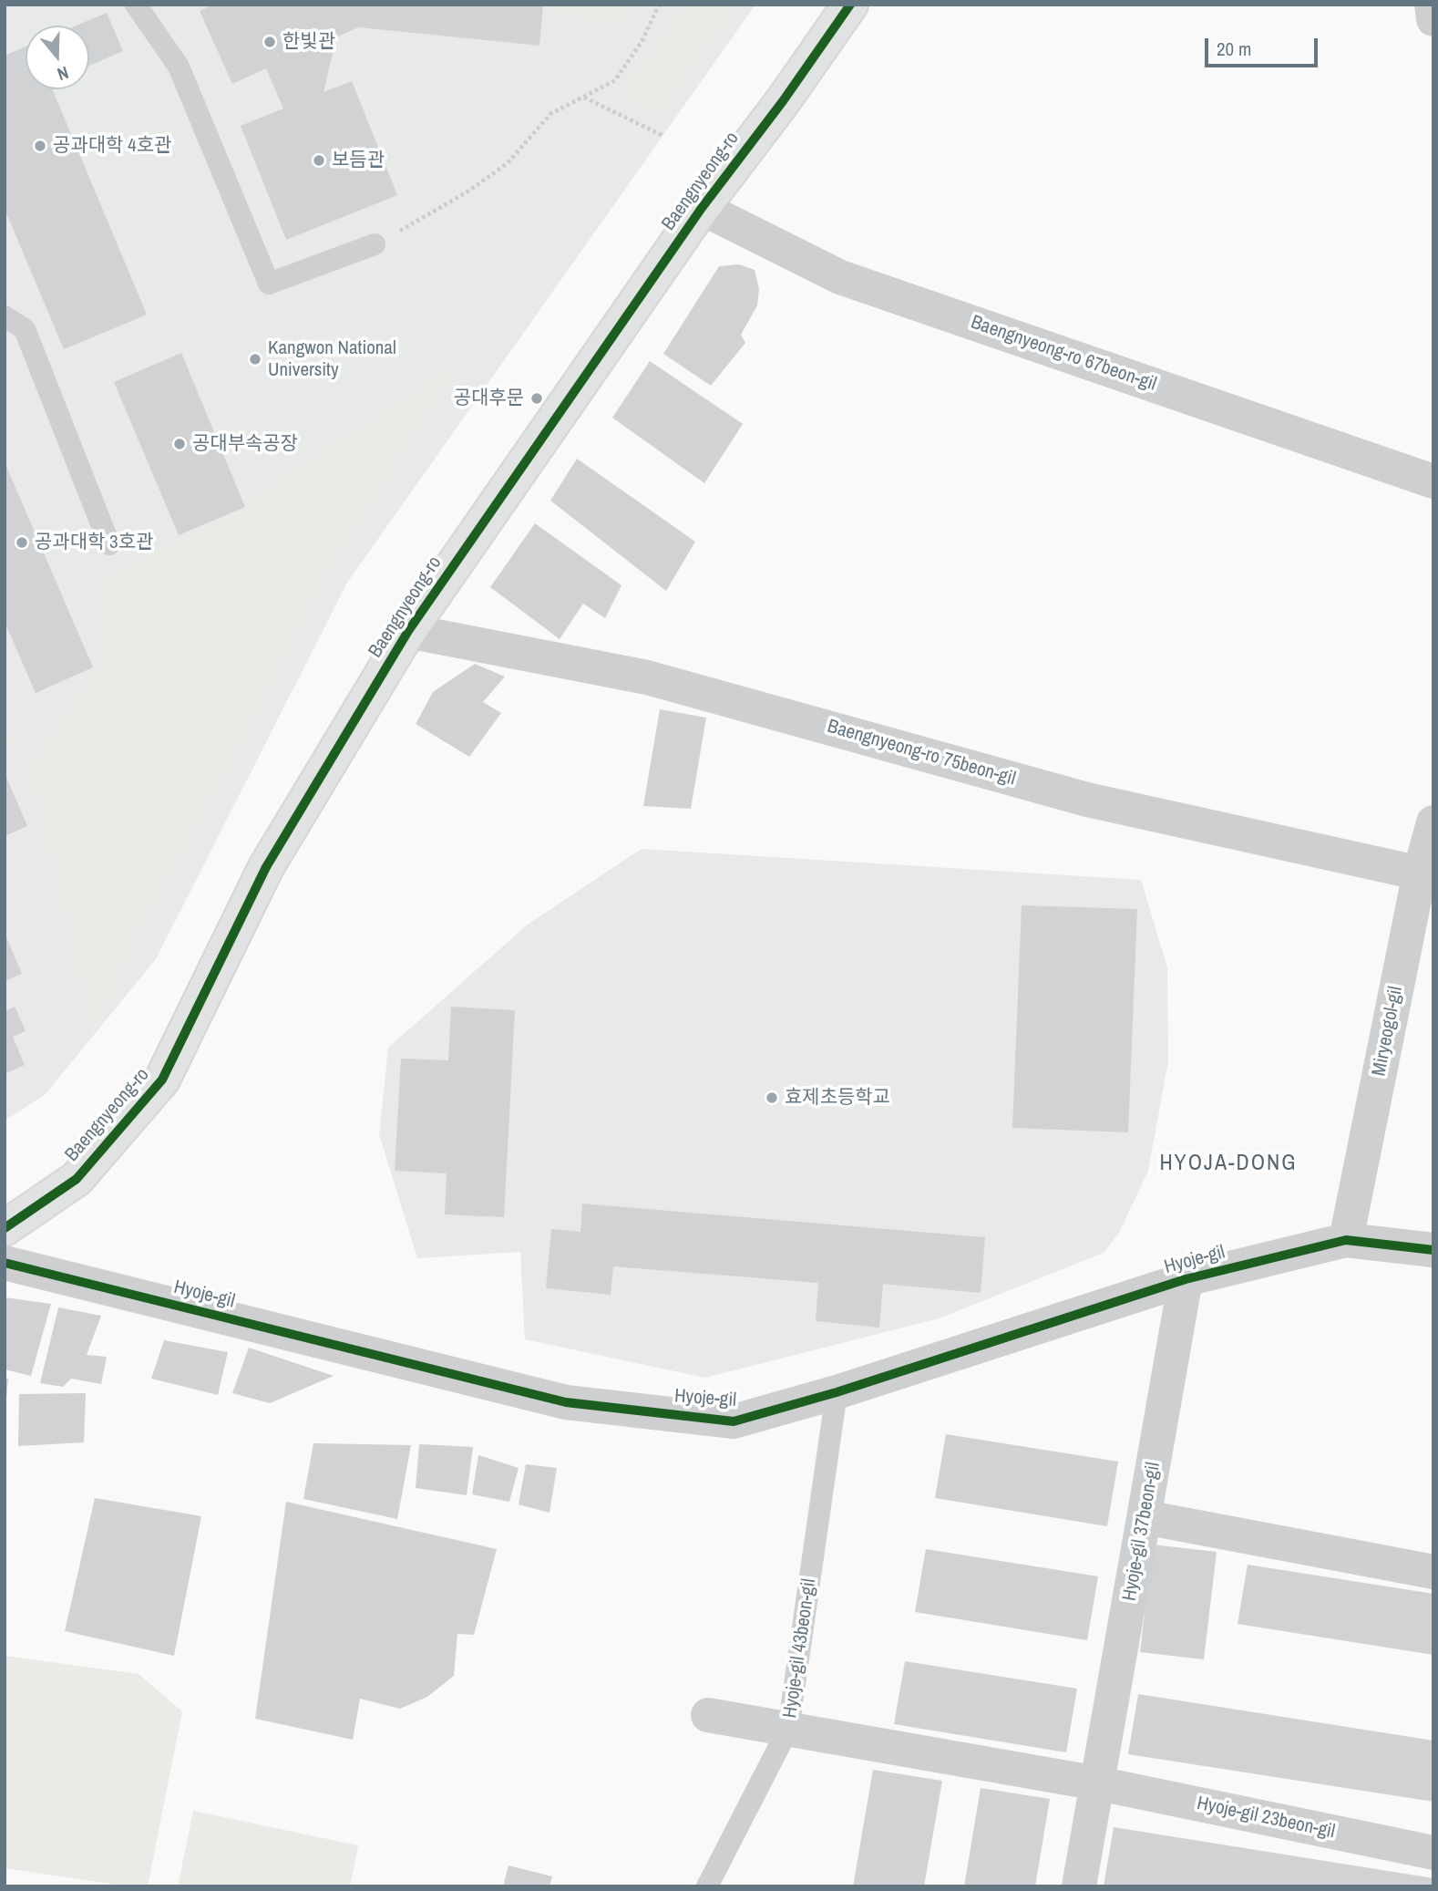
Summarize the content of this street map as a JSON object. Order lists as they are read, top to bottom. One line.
{"streets":{"street":["Baengnyeong-ro","Baengnyeong-ro 67beon-gil","Baengnyeong-ro 75beon-gil","Miryeogol-gil","Hyoje-gil","Hyoje-gil 37beon-gil","Hyoje-gil 23beon-gil"],"lane":["Hyoje-gil 43beon-gil"]},"crossings":[["Baengnyeong-ro","Baengnyeong-ro 67beon-gil"],["Baengnyeong-ro","Baengnyeong-ro 75beon-gil"],["Baengnyeong-ro 75beon-gil","Miryeogol-gil"],["Miryeogol-gil","Hyoje-gil"],["Hyoje-gil","Hyoje-gil 37beon-gil"],["Hyoje-gil","Hyoje-gil 43beon-gil"],["Hyoje-gil 37beon-gil","Hyoje-gil 23beon-gil"]],"districts":["HYOJA-DONG"],"places":["한빛관","공과대학 4호관","보듬관","Kangwon National University","공대후문","공대부속공장","공과대학 3호관","효제초등학교"],"scale_bar":"20 m","north":"bottom"}
